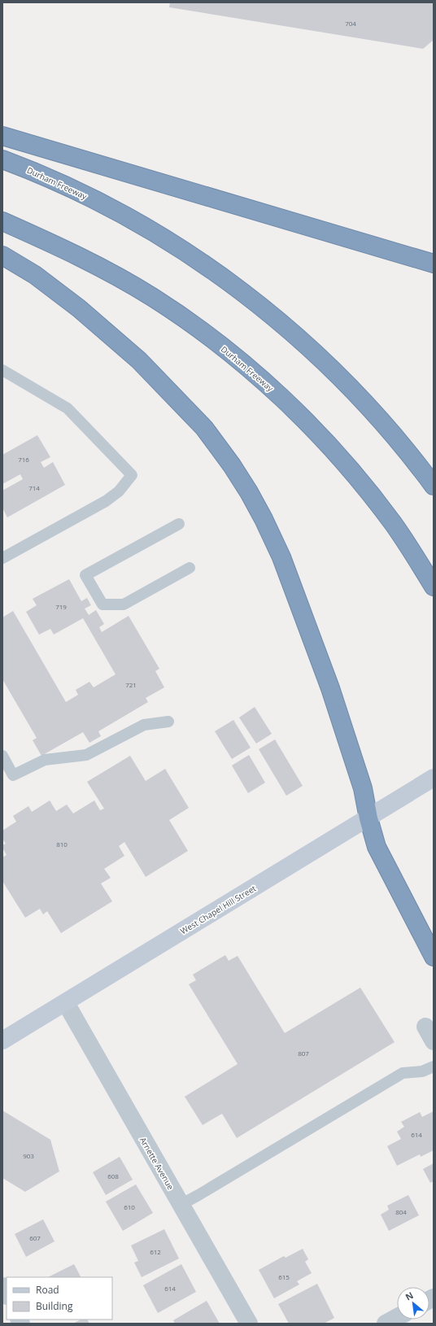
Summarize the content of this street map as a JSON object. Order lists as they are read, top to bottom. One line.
{"streets":{"highway":["Durham Freeway"],"main road":["West Chapel Hill Street"],"street":["Arnette Avenue"]},"crossings":[["West Chapel Hill Street","Arnette Avenue"]],"house_numbers":["704","716","714","719","721","810","807","614","903","608","610","804","607","612","615","614"],"legend":["Road","Building"],"north":"top left"}
